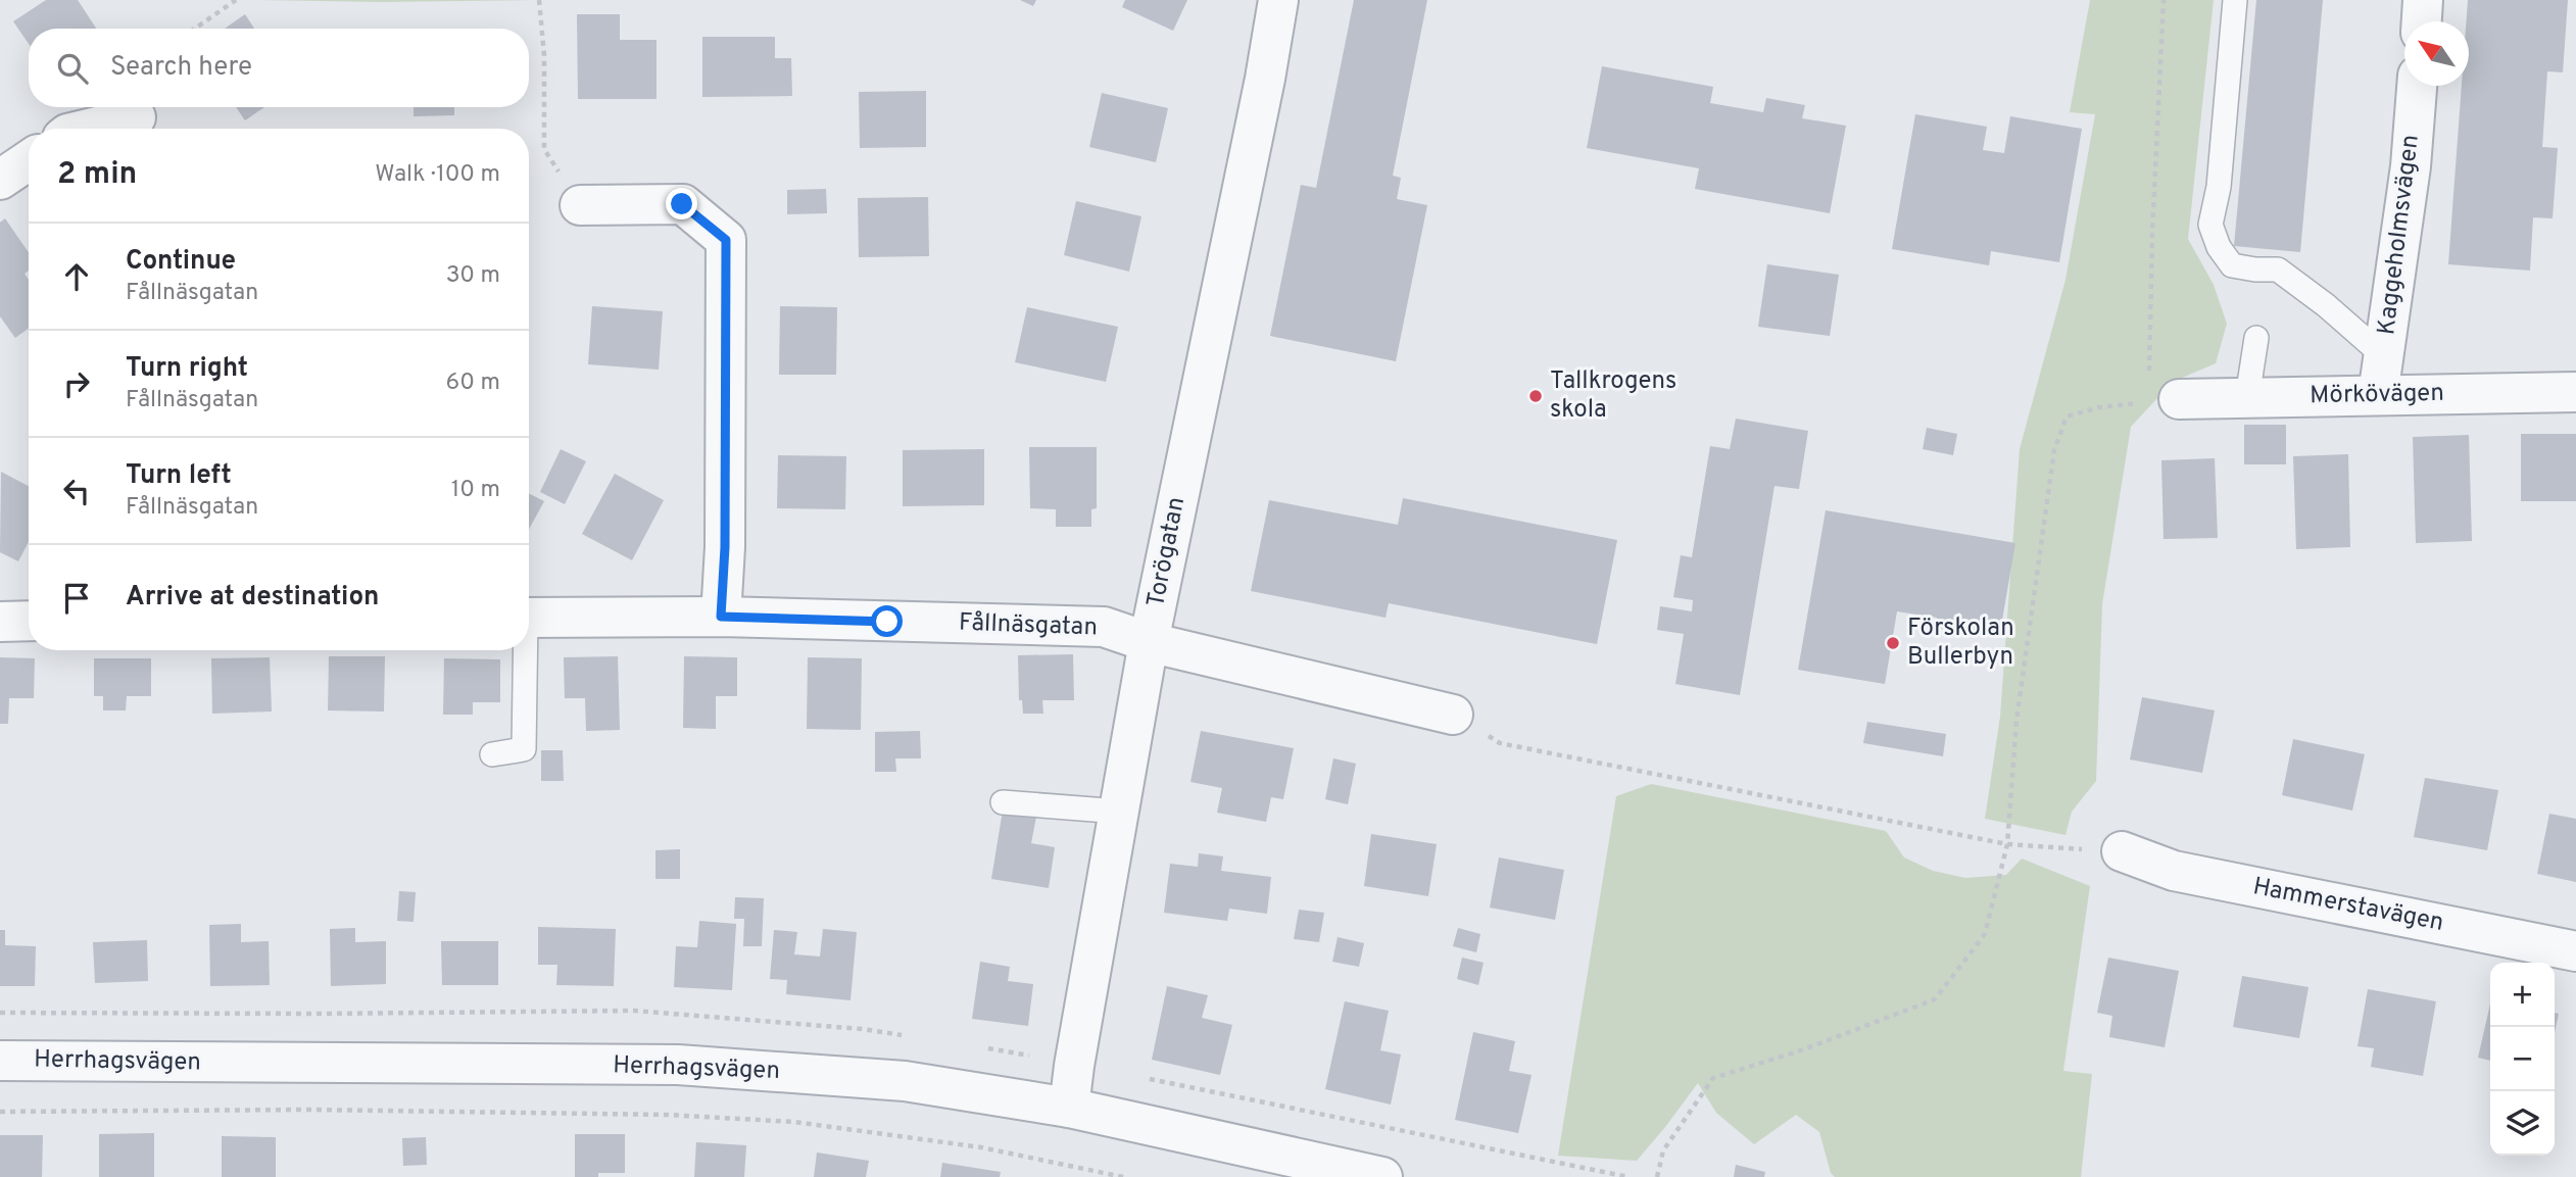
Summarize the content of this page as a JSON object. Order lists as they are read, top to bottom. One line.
{"streets":{"street":["Kaggeholmsvägen","Mörkövägen","Torögatan","Fållnäsgatan","Hammerstavägen","Herrhagsvägen"]},"crossings":[["Kaggeholmsvägen","Mörkövägen"],["Torögatan","Fållnäsgatan"],["Torögatan","Herrhagsvägen"]],"places":["Tallkrogens skola","Förskolan Bullerbyn"],"north":"top left","page":{"search":"Search here","heading":["2 min","Walk · 100 m"],"list":[["Continue","Fållnäsgatan","30 m"],["Turn right","Fållnäsgatan","60 m"],["Turn left","Fållnäsgatan","10 m"],"Arrive at destination"],"map_buttons":["+","−"]}}
